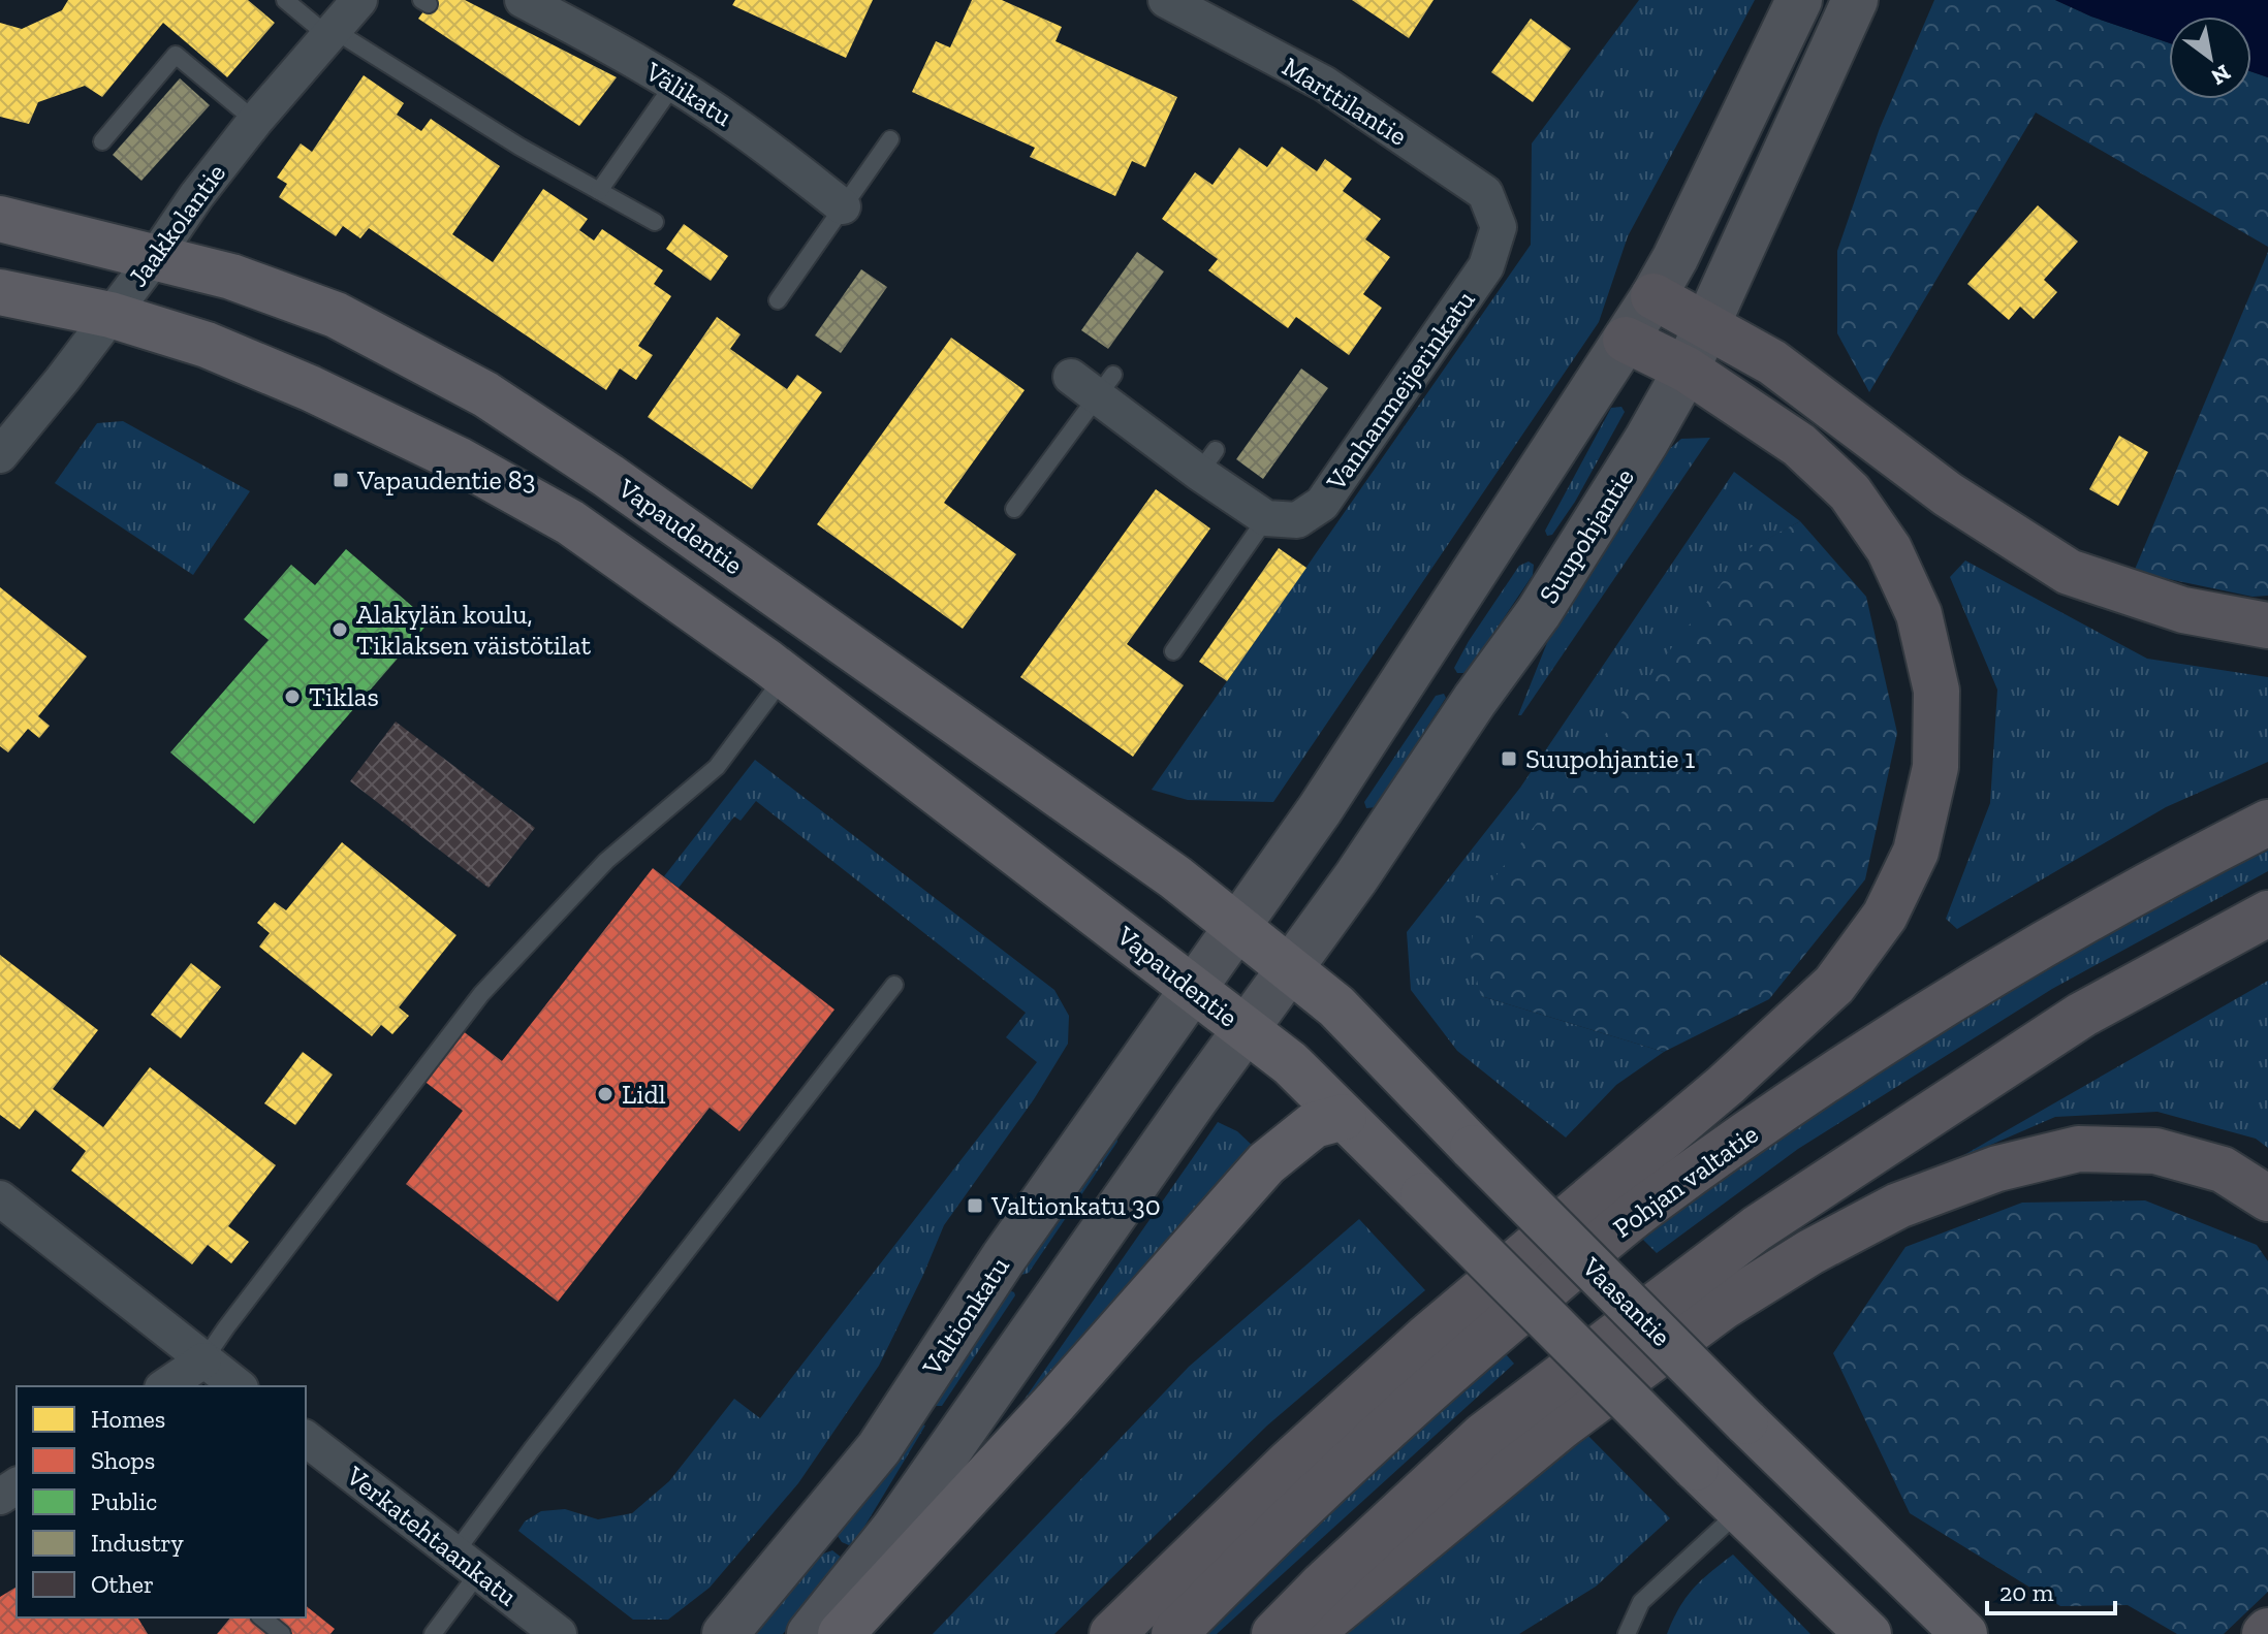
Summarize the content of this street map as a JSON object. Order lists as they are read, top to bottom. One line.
{"streets":{"highway":["Pohjan valtatie"],"main road":["Vapaudentie","Suupohjantie","Vaasantie","Valtionkatu"],"street":["Välikatu","Marttilantie","Jaakkolantie","Vanhanmeijerinkatu","Verkatehtaankatu"]},"crossings":[["Marttilantie","Vanhanmeijerinkatu"],["Jaakkolantie","Vapaudentie"],["Vapaudentie","Suupohjantie"],["Vapaudentie","Vaasantie"],["Vapaudentie","Valtionkatu"],["Suupohjantie","Vaasantie"]],"places":{"transit":["Vapaudentie 83","Suupohjantie 1","Valtionkatu 30"],"other":["Alakylän koulu, Tiklaksen väistötilat","Tiklas","Lidl"]},"legend":["Homes","Shops","Public","Industry","Other"],"scale_bar":"20 m","north":"bottom right"}
